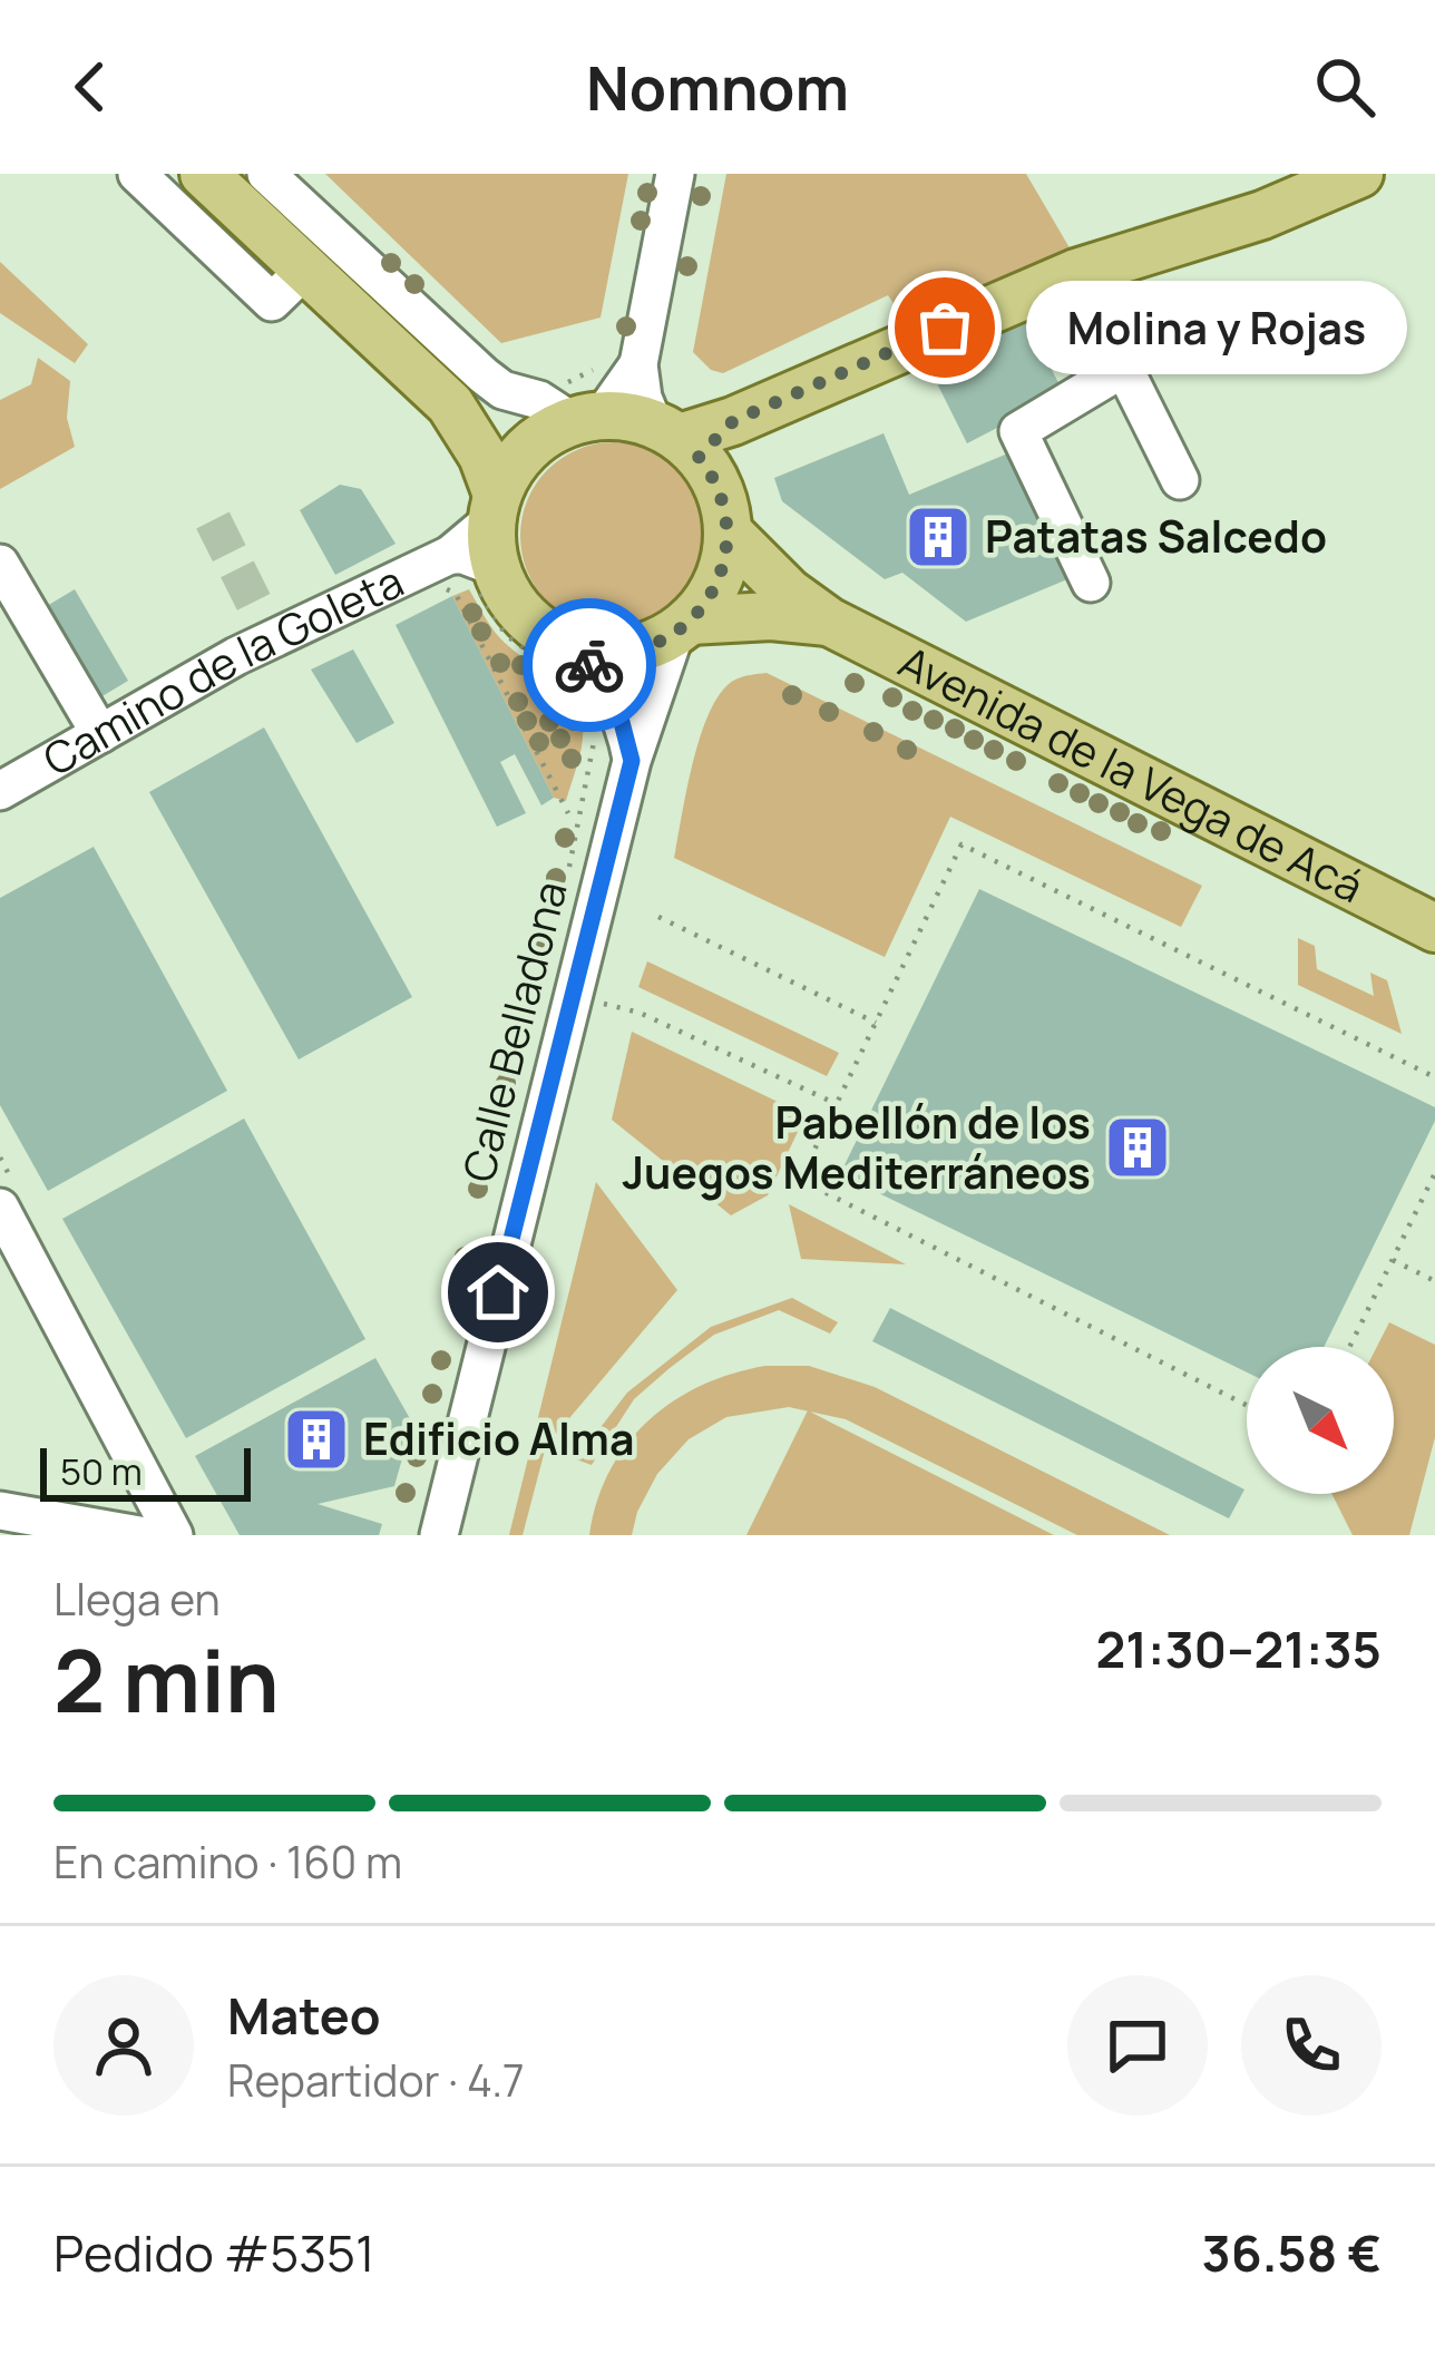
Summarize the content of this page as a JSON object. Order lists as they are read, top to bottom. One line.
{"streets":{"main road":["Avenida de la Vega de Acá"],"street":["Camino de la Goleta","Calle Belladona"]},"crossings":[["Camino de la Goleta","Avenida de la Vega de Acá"],["Camino de la Goleta","Calle Belladona"],["Avenida de la Vega de Acá","Calle Belladona"]],"places":{"other":["Molina y Rojas"],"building":["Patatas Salcedo","Pabellón de los Juegos Mediterráneos","Edificio Alma"]},"scale_bar":"50 m","north":"bottom right","page":{"header":"Nomnom","bubble":"Molina y Rojas","scale":"50 m","heading":["2 min","Llega en","21:30–21:35"],"panel":["Mateo","Repartidor · 4.7","Pedido #5351","36.58 €"],"bar":"En camino · 160 m"}}
